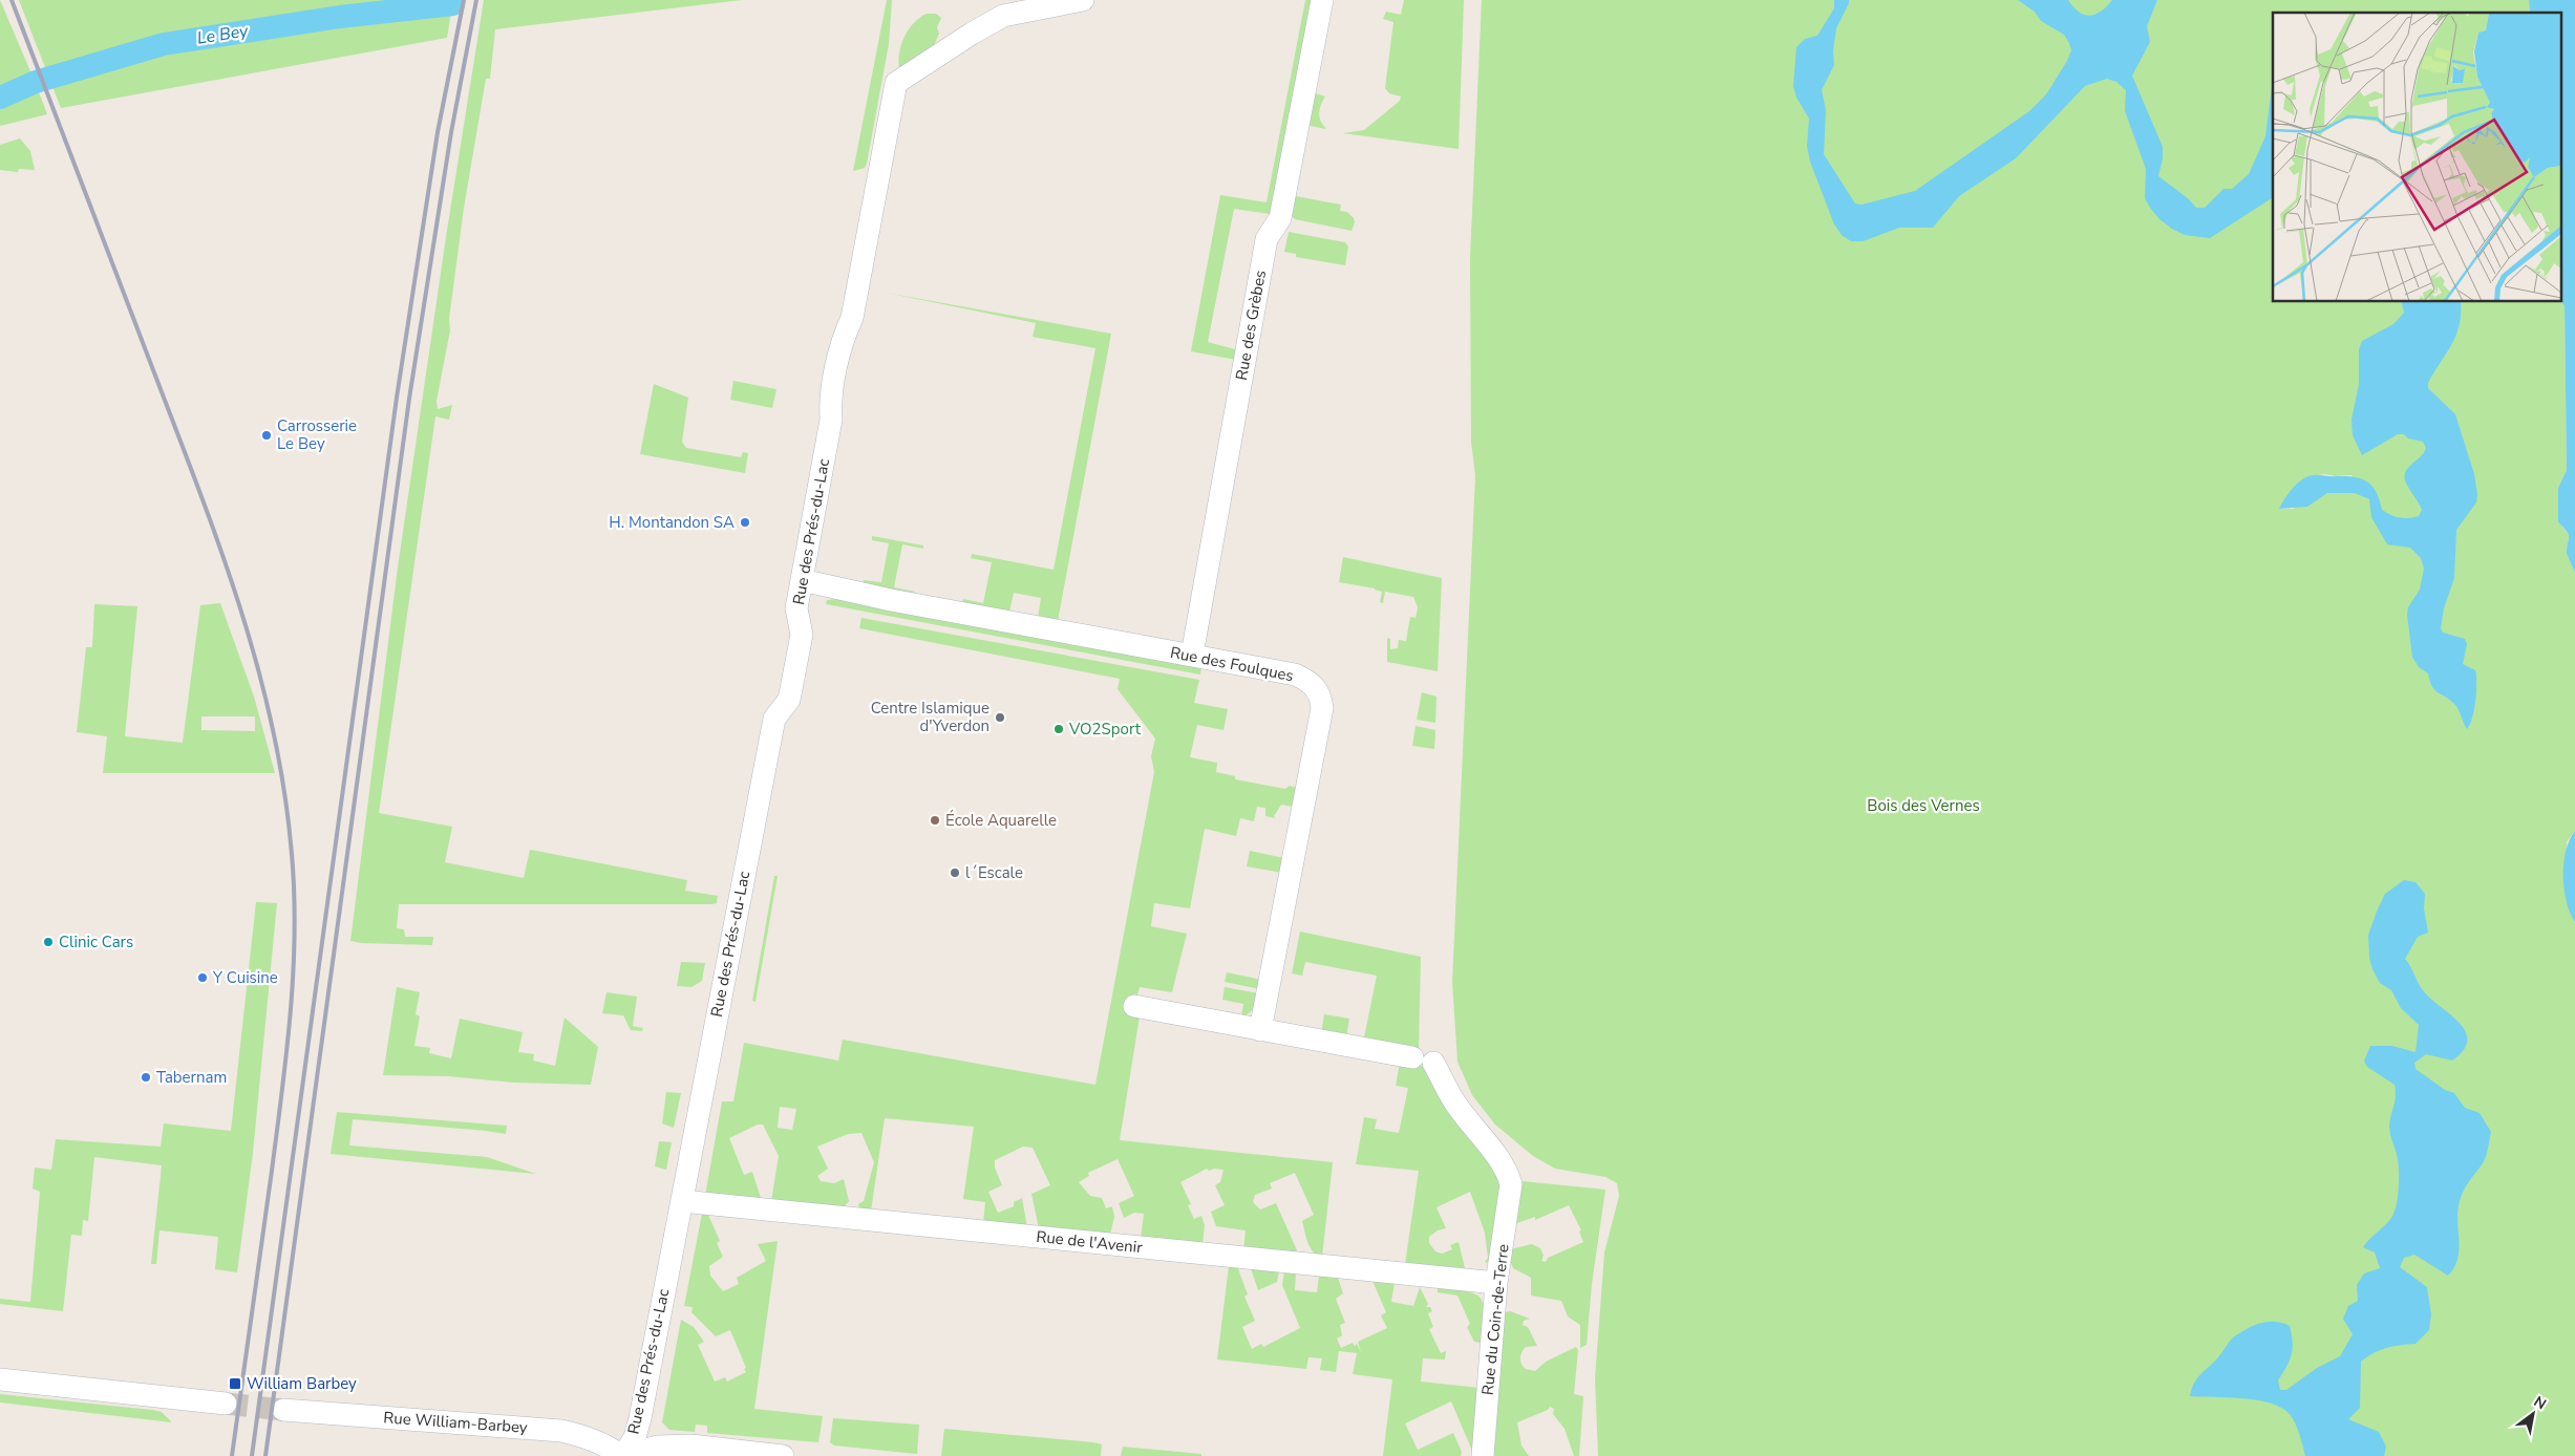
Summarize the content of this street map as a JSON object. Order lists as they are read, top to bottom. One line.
{"streets":{"street":["Rue des Grèbes","Rue des Prés-du-Lac","Rue des Foulques","Rue de l'Avenir","Rue du Coin-de-Terre","Rue William-Barbey"]},"crossings":[["Rue des Grèbes","Rue des Foulques"],["Rue des Prés-du-Lac","Rue des Foulques"],["Rue des Prés-du-Lac","Rue de l'Avenir"],["Rue des Prés-du-Lac","Rue William-Barbey"],["Rue des Foulques","Rue du Coin-de-Terre"],["Rue de l'Avenir","Rue du Coin-de-Terre"]],"water":["Le Bey"],"parks":["Bois des Vernes"],"places":{"other":["Carrosserie Le Bey","H. Montandon SA","Centre Islamique d'Yverdon","VO2Sport","École Aquarelle","l´Escale","Clinic Cars","Y Cuisine","Tabernam"],"transit":["William Barbey"]},"north":"top right"}
